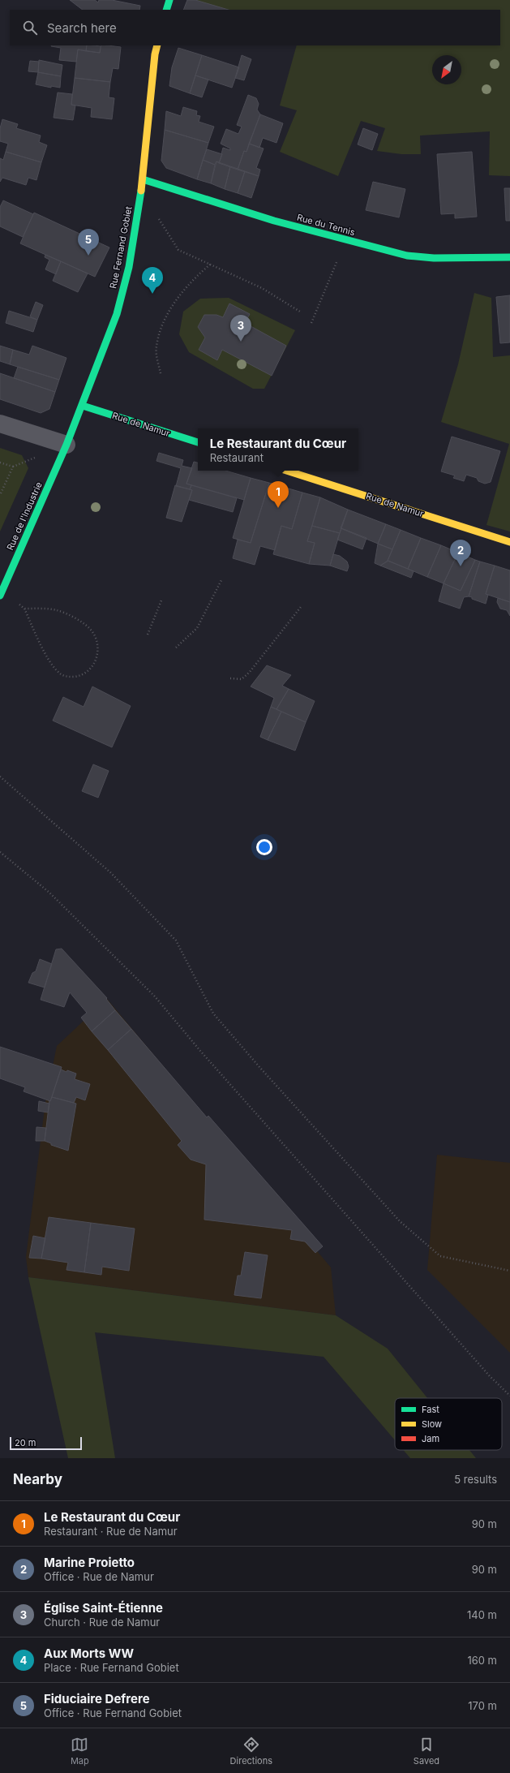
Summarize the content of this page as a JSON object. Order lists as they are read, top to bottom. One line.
{"streets":{"street":["Rue du Tennis","Rue Fernand Gobiet","Rue de Namur","Rue de l'Industrie"]},"crossings":[["Rue du Tennis","Rue Fernand Gobiet"],["Rue Fernand Gobiet","Rue de Namur"],["Rue Fernand Gobiet","Rue de l'Industrie"]],"legend":["Fast","Slow","Jam"],"scale_bar":"20 m","north":"bottom left","page":{"search":"Search here","pins":["5","4","3","1","2"],"popup":["Le Restaurant du Cœur","Restaurant"],"scale":"20 m","heading":["Nearby","5 results"],"list":[{"mark":"1","name":"Le Restaurant du Cœur","note":"Restaurant · Rue de Namur","value":"90 m"},{"mark":"2","name":"Marine Proietto","note":"Office · Rue de Namur","value":"90 m"},{"mark":"3","name":"Église Saint-Étienne","note":"Church · Rue de Namur","value":"140 m"},{"mark":"4","name":"Aux Morts WW","note":"Place · Rue Fernand Gobiet","value":"160 m"},{"mark":"5","name":"Fiduciaire Defrere","note":"Office · Rue Fernand Gobiet","value":"170 m"}],"nav":["Map","Directions","Saved"]}}
